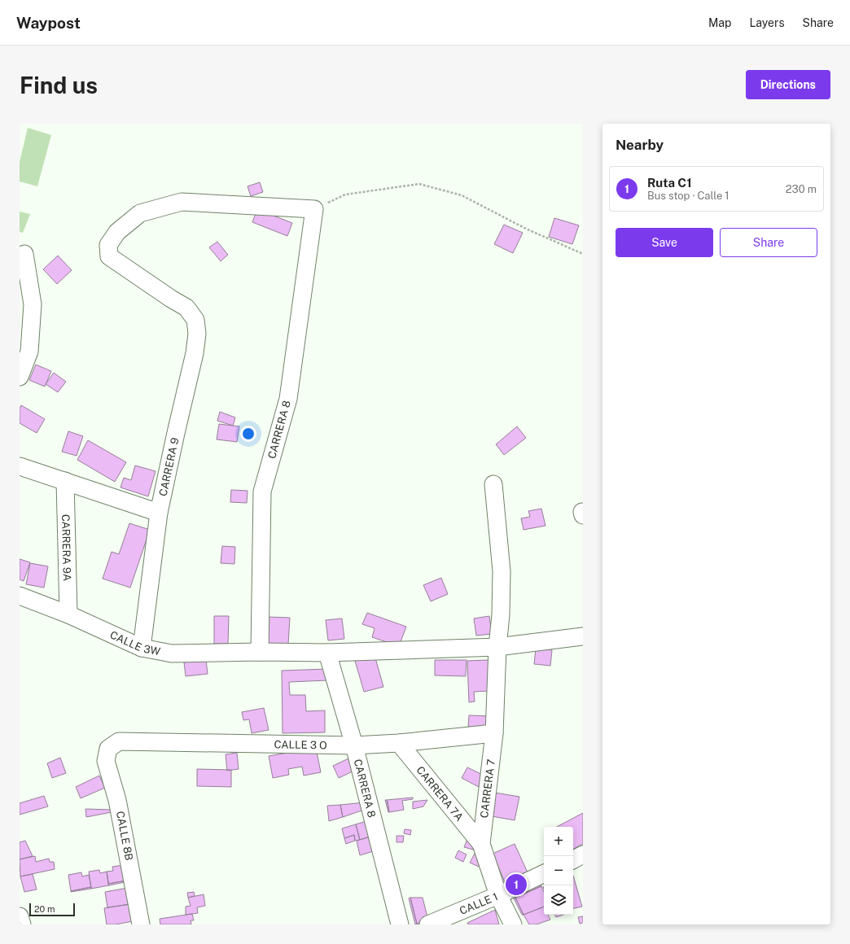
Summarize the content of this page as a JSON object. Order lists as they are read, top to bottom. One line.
{"streets":{"street":["CARRERA 8","CARRERA 9","CARRERA 9A","CALLE 3W","CALLE 3 O","CARRERA 7","CARRERA 7A","CALLE 8B","CALLE 1"]},"crossings":[["CARRERA 8","CARRERA 9"],["CARRERA 8","CALLE 3W"],["CARRERA 8","CALLE 3 O"],["CARRERA 9","CALLE 3W"],["CARRERA 9A","CALLE 3W"],["CALLE 3W","CARRERA 7"],["CALLE 3 O","CARRERA 7"],["CALLE 3 O","CARRERA 7A"],["CALLE 3 O","CALLE 8B"],["CARRERA 7","CARRERA 7A"],["CARRERA 7","CALLE 1"]],"scale_bar":"20 m","page":{"header":"Waypost","nav":["Map","Layers","Share"],"buttons":["Directions",["Save","Share"]],"title":"Find us","heading":"Nearby","list":[{"mark":"1","name":"Ruta C1","note":"Bus stop · Calle 1","value":"230 m"}],"map_buttons":["+","−"],"pins":"1","scale":"20 m"}}
